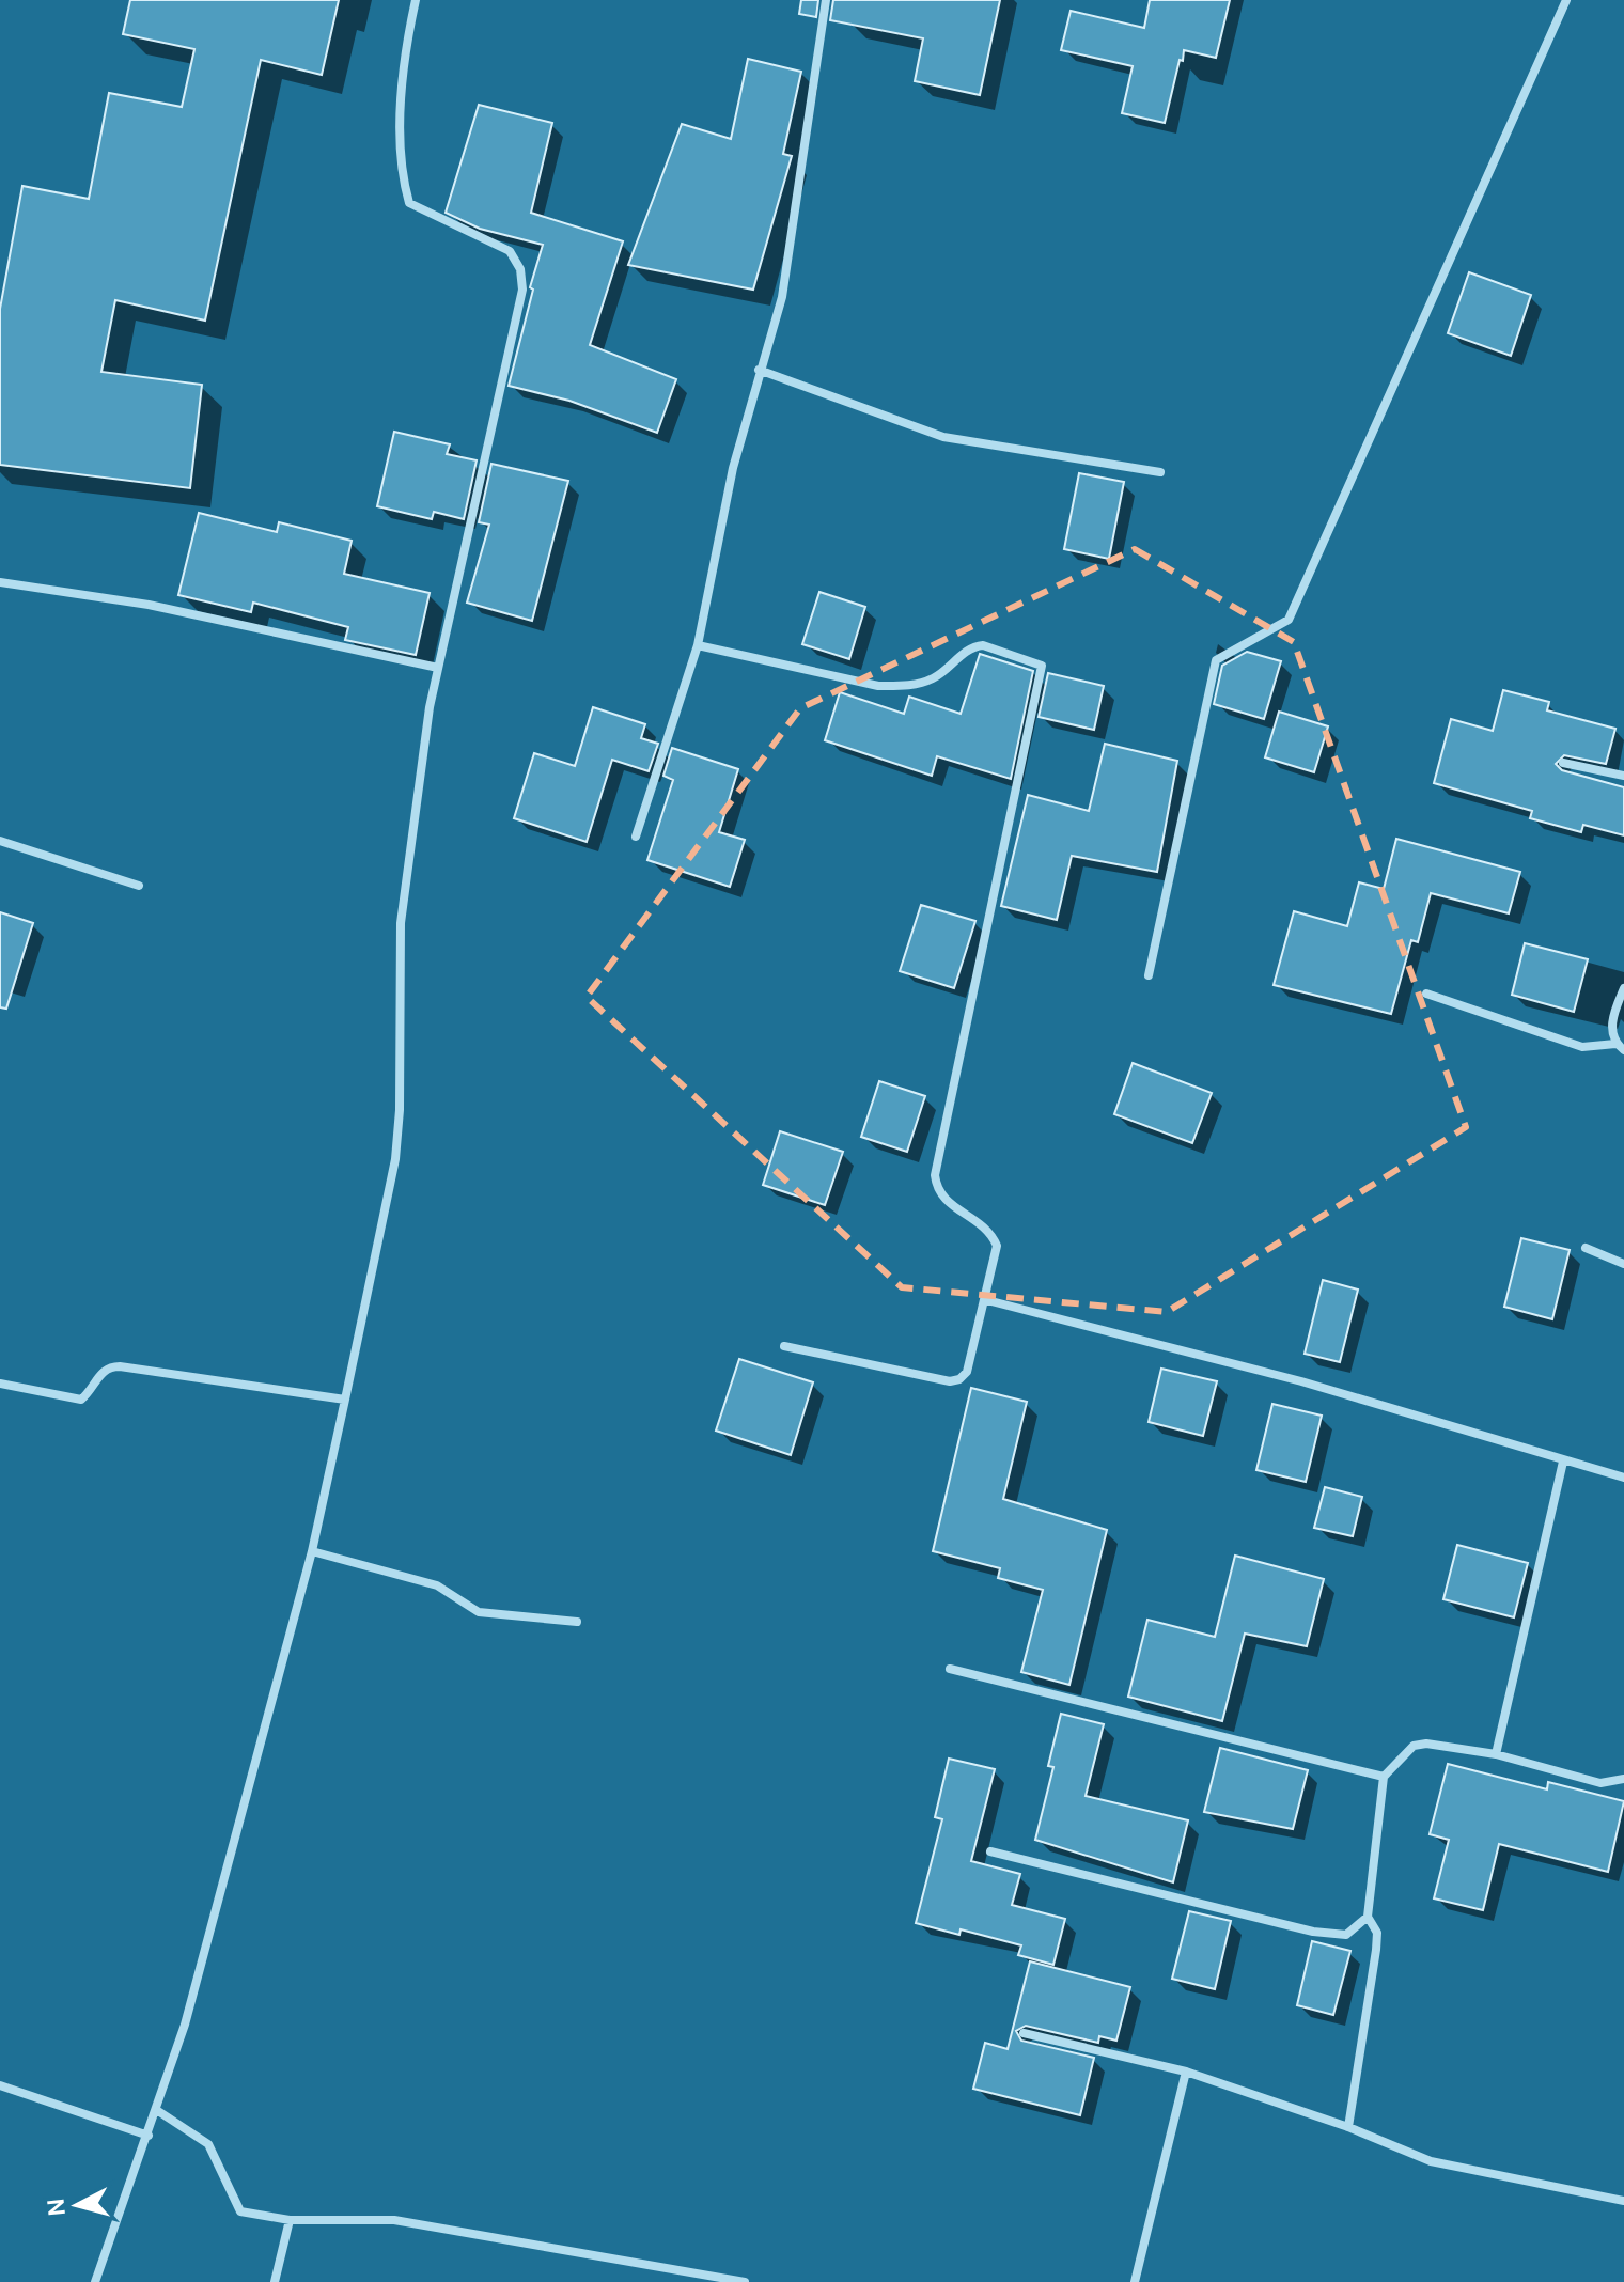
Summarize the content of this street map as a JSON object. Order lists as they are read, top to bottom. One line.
{"north":"left"}
